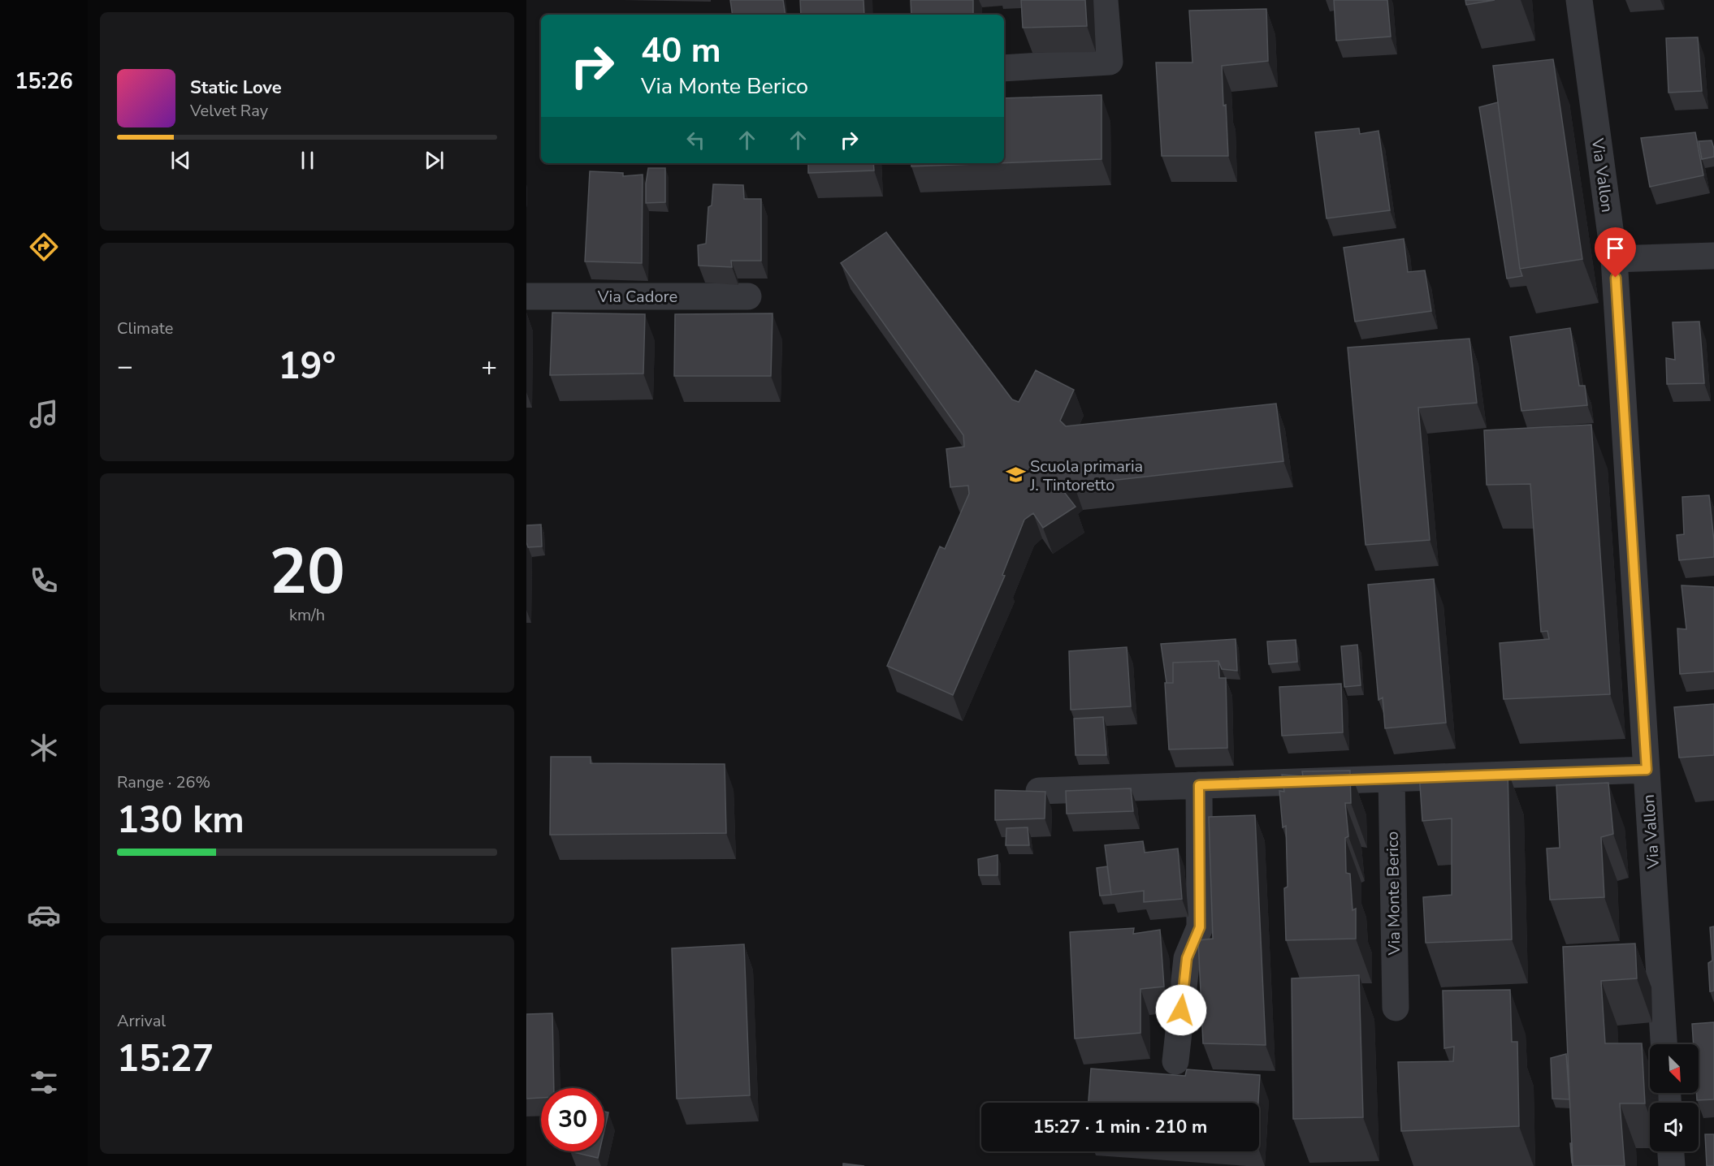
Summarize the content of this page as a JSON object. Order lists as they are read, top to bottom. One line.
{"streets":{"street":["Via Vallon","Via Cadore","Via Monte Berico"]},"places":{"school or university":["Scuola primaria J. Tintoretto"]},"north":"bottom right","page":{"tabs":"15:26","turn":["40 m","Via Monte Berico"],"song":["Static Love","Velvet Ray"],"tile":["Climate",["20","km/h"],["Range · 26%","130 km"],["Arrival","15:27"]],"heat":["−","19°","+"],"limit":"30","trip":"15:27 · 1 min · 210 m"}}
